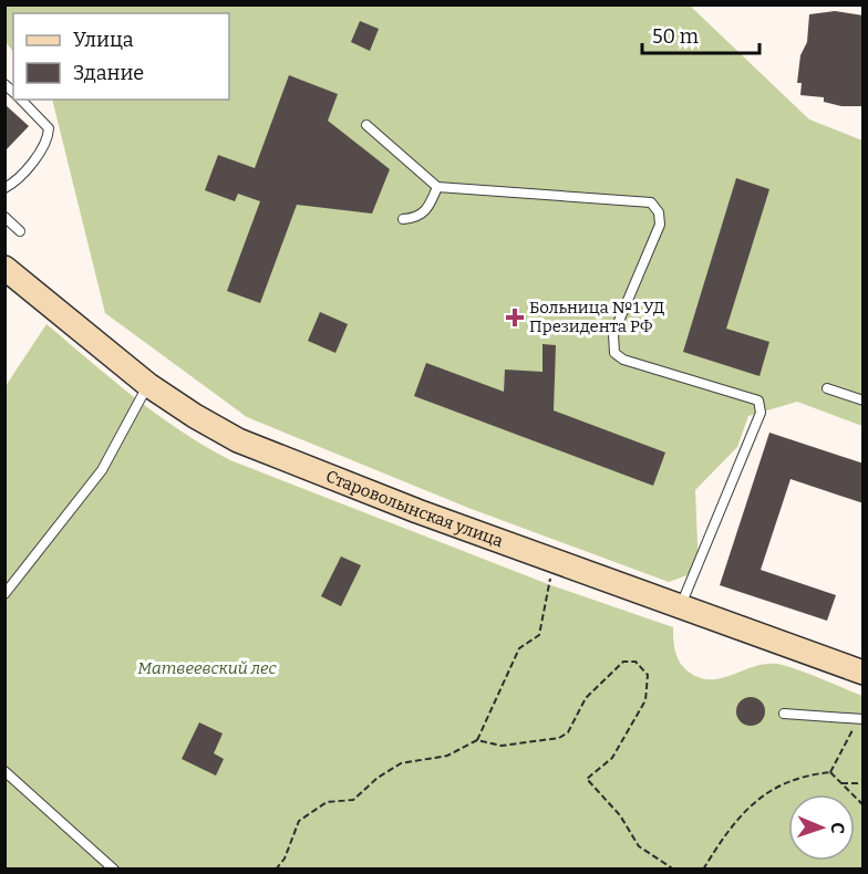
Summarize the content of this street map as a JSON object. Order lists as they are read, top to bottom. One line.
{"streets":{"street":["Староволынская улица"]},"parks":["Матвеевский лес"],"places":{"health":["Больница №1 УД Президента РФ"]},"legend":["Улица","Здание"],"scale_bar":"50 m","north":"right"}
